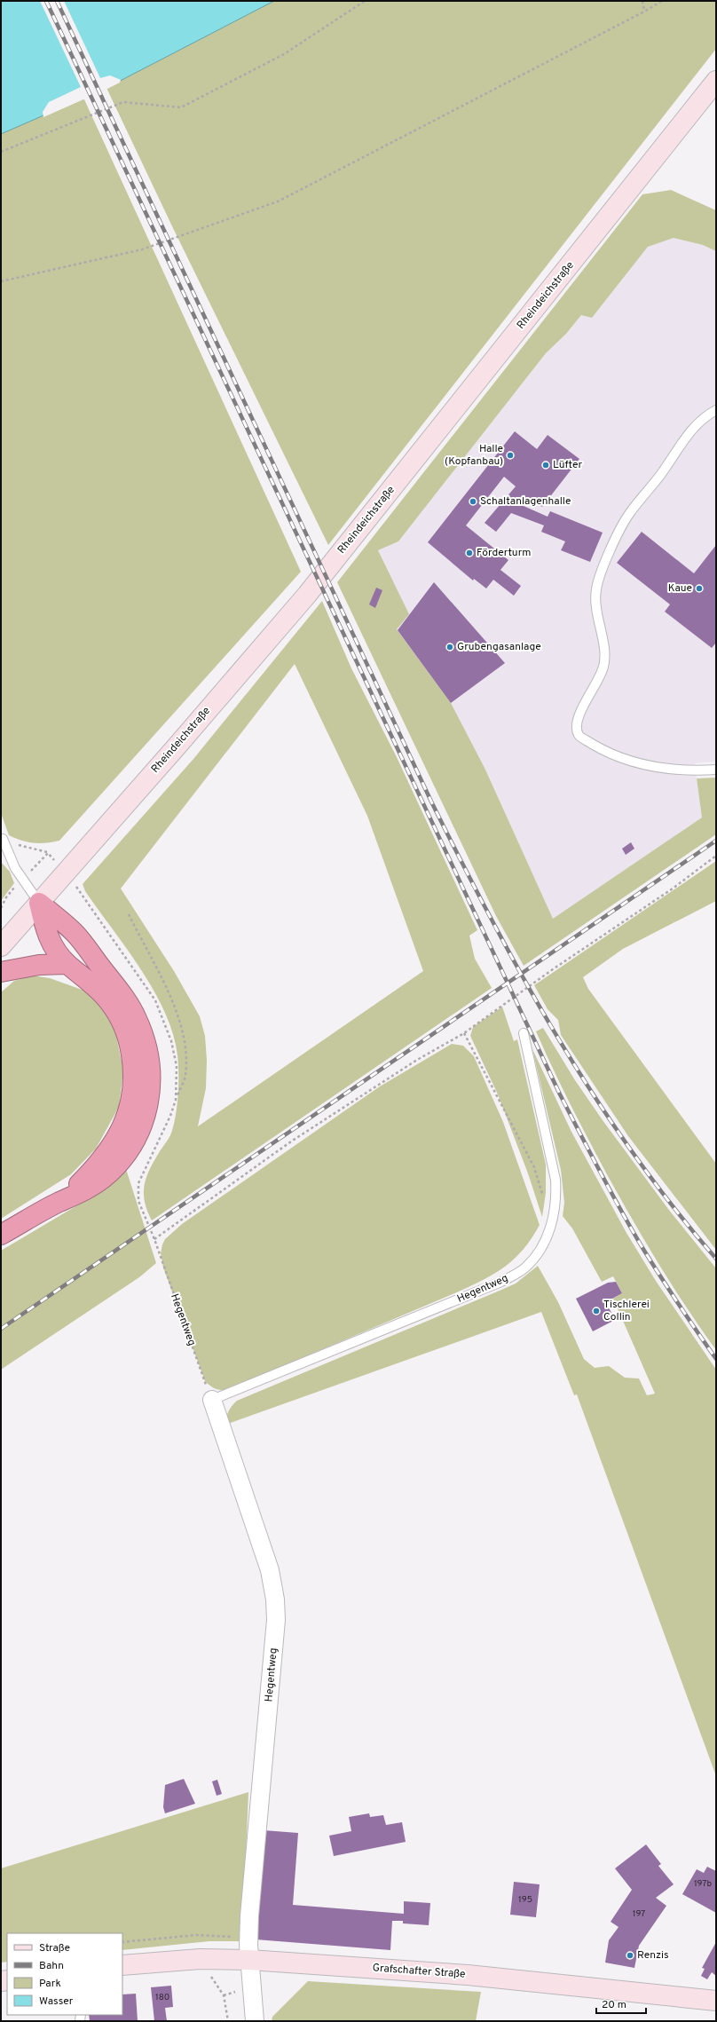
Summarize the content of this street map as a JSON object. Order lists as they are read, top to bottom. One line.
{"streets":{"main road":["Rheindeichstraße","Grafschafter Straße"],"street":["Hegentweg"]},"crossings":[["Hegentweg","Grafschafter Straße"]],"places":["Halle (Kopfanbau)","Lüfter","Schaltanlagenhalle","Förderturm","Kaue","Grubengasanlage","Tischlerei Collin","Renzis"],"house_numbers":["197b","195","197","180"],"legend":["Straße","Bahn","Park","Wasser"],"scale_bar":"20 m"}
